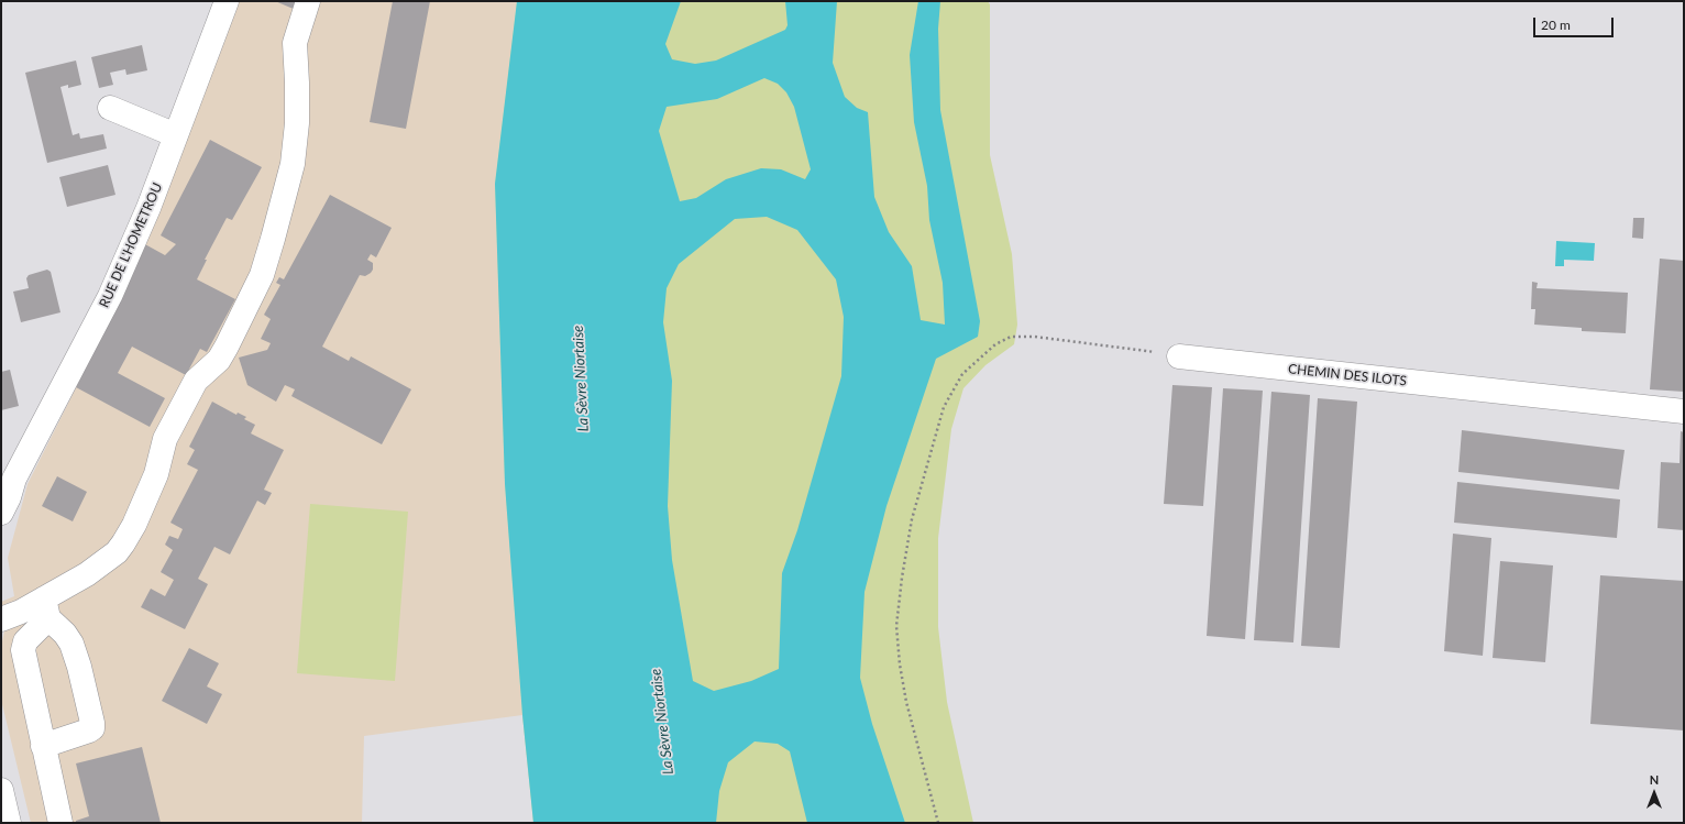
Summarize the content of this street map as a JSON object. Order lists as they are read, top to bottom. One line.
{"streets":{"street":["RUE DE L'HOMETROU","CHEMIN DES ILOTS"]},"water":["La Sèvre Niortaise"],"scale_bar":"20 m","north":"top"}
